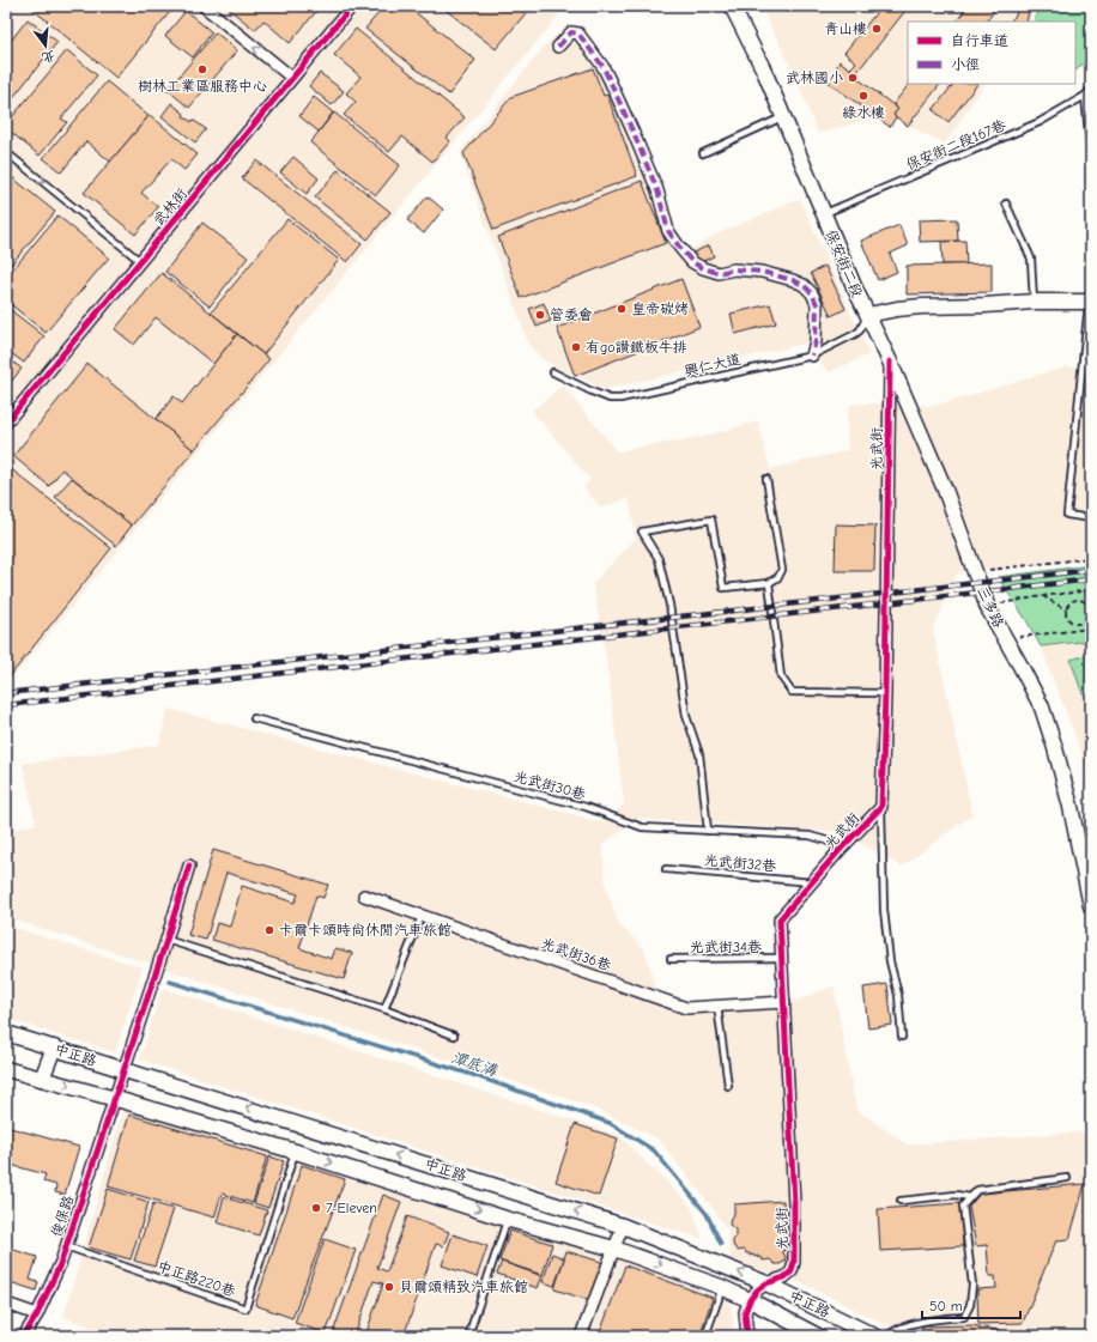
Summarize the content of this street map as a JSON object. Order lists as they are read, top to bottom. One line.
{"streets":{"main road":["保安街二段","三多路","中正路"],"street":["武林街","光武街","光武街36巷","俊保路"],"lane":["保安街二段167巷","興仁大道","光武街30巷","光武街32巷","光武街34巷","中正路220巷"]},"crossings":[["保安街二段167巷","保安街二段"],["保安街二段","興仁大道"],["保安街二段","三多路"],["興仁大道","三多路"],["光武街","三多路"],["光武街","光武街30巷"],["光武街","光武街32巷"],["光武街","光武街34巷"],["光武街","光武街36巷"],["光武街","中正路"],["中正路","俊保路"],["中正路","中正路220巷"],["俊保路","中正路220巷"]],"water":["潭底溝"],"places":["青山樓","樹林工業區服務中心","武林國小","綠水樓","皇帝碳烤","管委會","有go讚鐵板牛排","卡爾卡頌時尚休閒汽車旅館","7-Eleven","貝爾頌精致汽車旅館"],"legend":["自行車道","小徑"],"scale_bar":"50 m","north":"bottom"}
